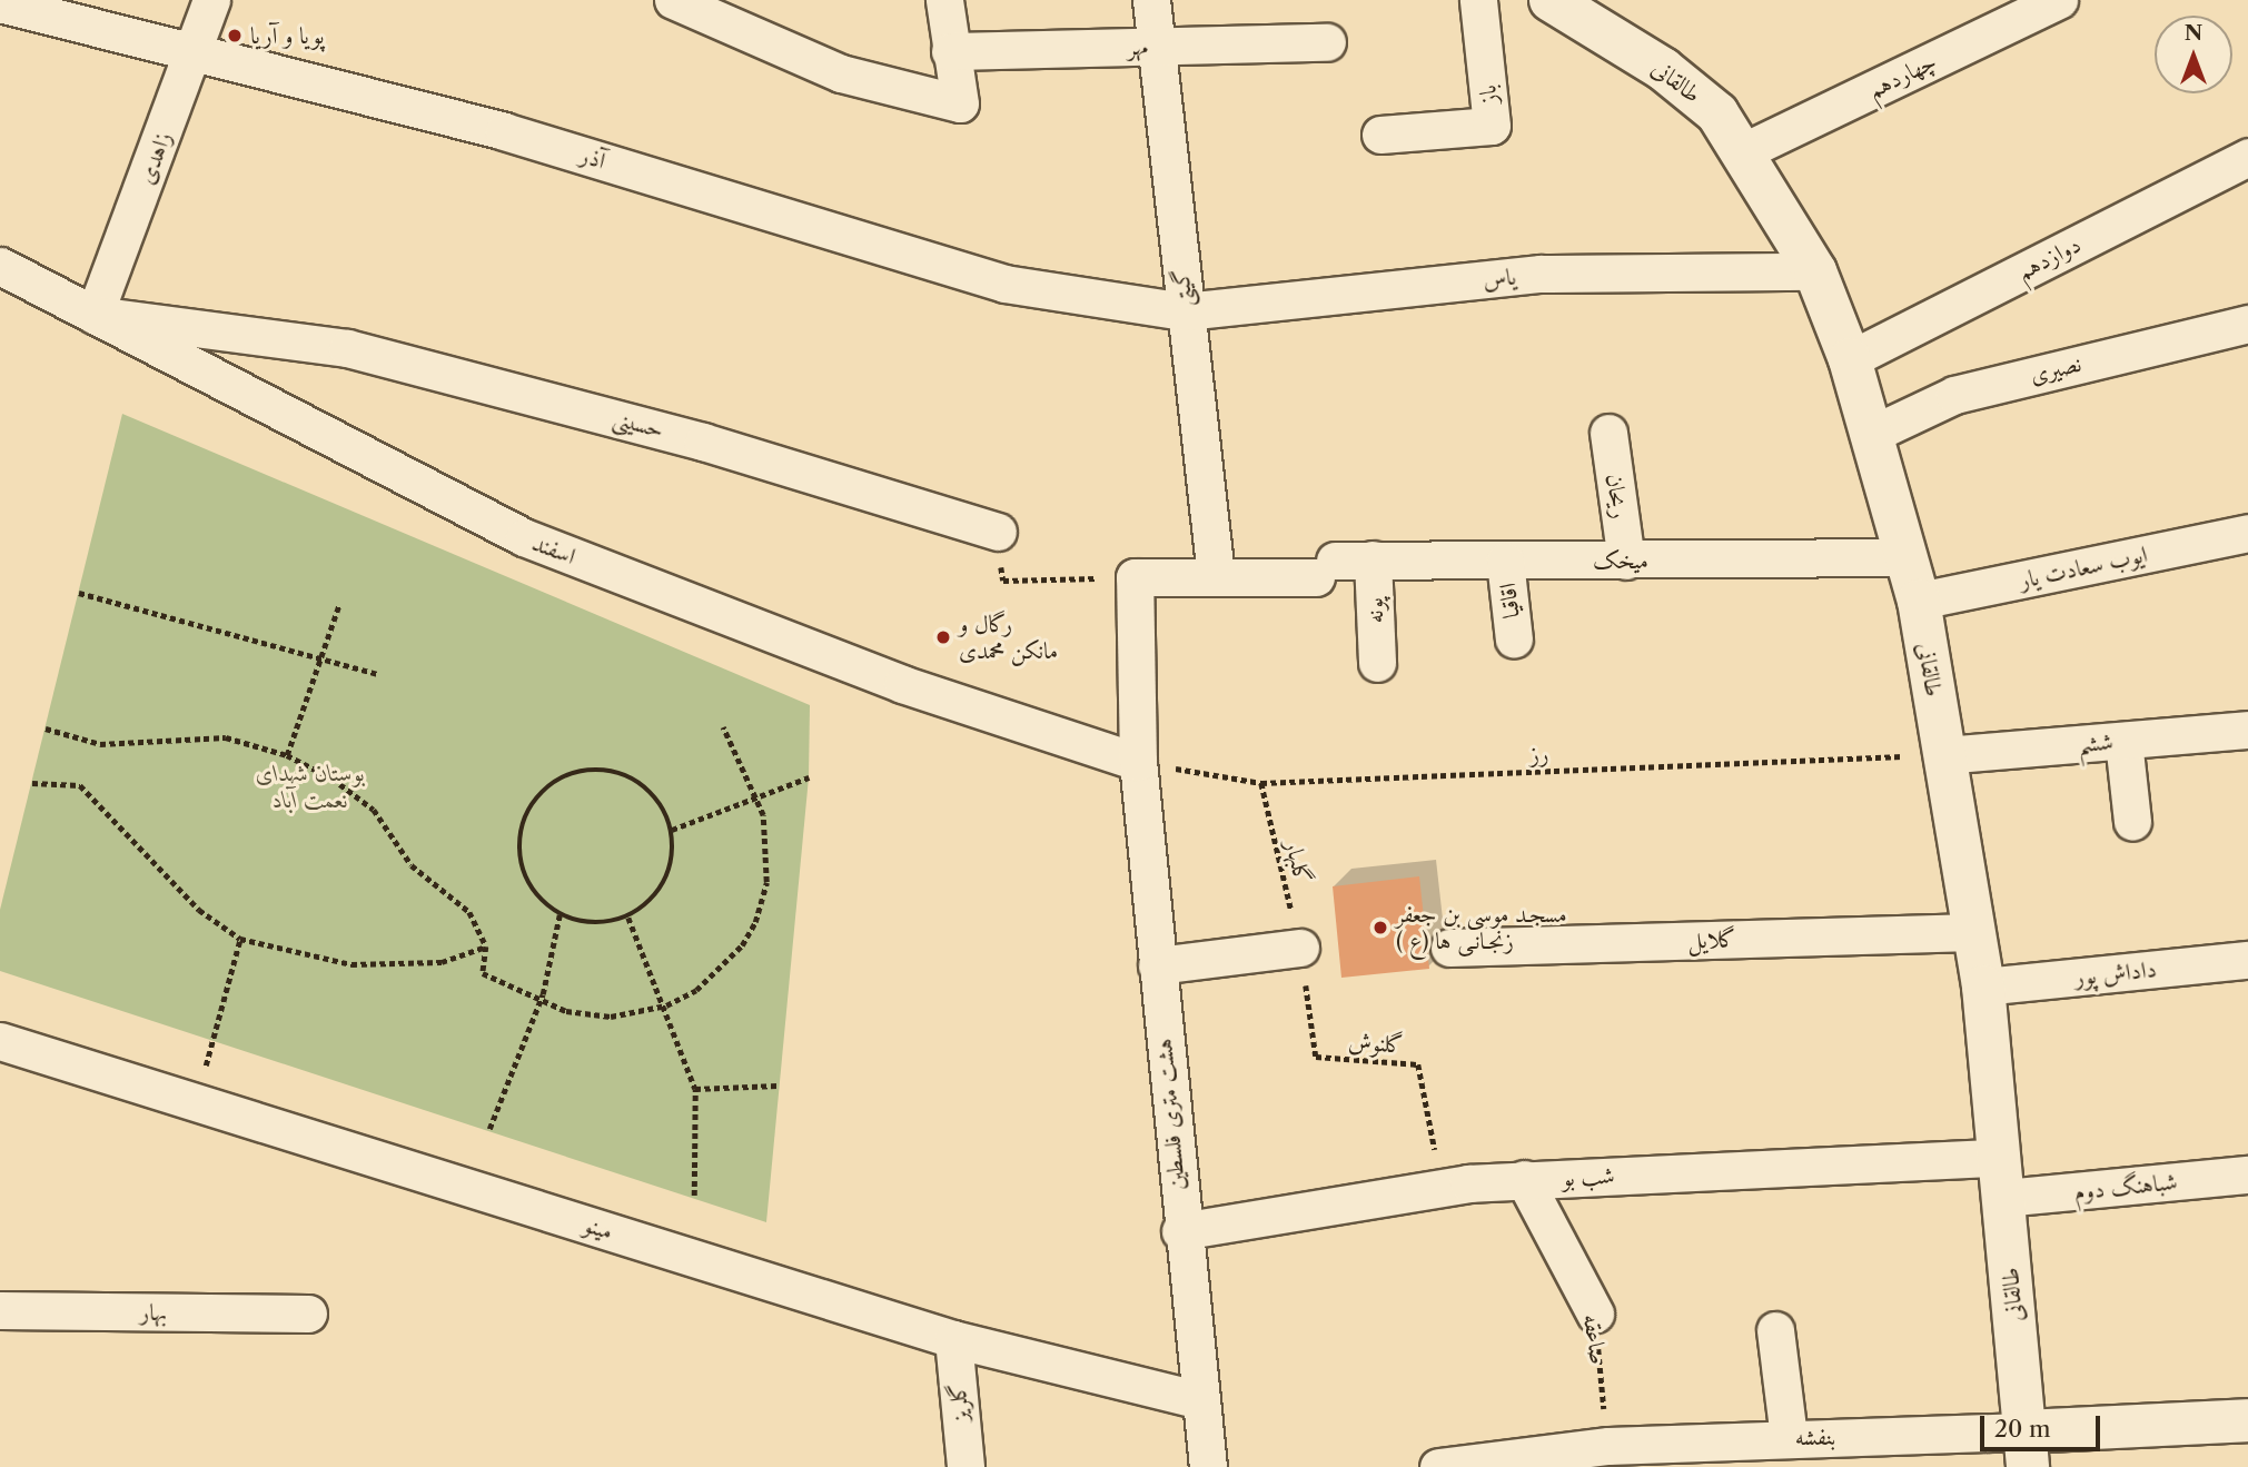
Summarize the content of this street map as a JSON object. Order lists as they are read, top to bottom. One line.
{"streets":{"street":["مهر","چهاردهم","طالقانی","باز","زاهدی","آذر","دوازدهم","یاس","گیتی","نصیری","حسینی","ریحان","اسفند","میخک","ایوب سعادت یار","اقاقیا","پونه","ششم","گلایل","داداش پور","هشت متری فلسطین","شب بو","شباهنگ دوم","مینو","بهار","صاعقه","گلریز","بنفشه"],"path":["رز","گلبهار","گلنوش"]},"crossings":[["مهر","گیتی"],["چهاردهم","طالقانی"],["طالقانی","دوازدهم"],["طالقانی","یاس"],["طالقانی","نصیری"],["طالقانی","میخک"],["طالقانی","ایوب سعادت یار"],["طالقانی","ششم"],["طالقانی","رز"],["طالقانی","گلایل"],["طالقانی","داداش پور"],["طالقانی","شب بو"],["طالقانی","شباهنگ دوم"],["طالقانی","بنفشه"],["زاهدی","آذر"],["زاهدی","حسینی"],["زاهدی","اسفند"],["آذر","یاس"],["آذر","گیتی"],["یاس","گیتی"],["گیتی","میخک"],["حسینی","اسفند"],["ریحان","میخک"],["اسفند","رز"],["اسفند","هشت متری فلسطین"],["میخک","اقاقیا"],["میخک","پونه"],["میخک","هشت متری فلسطین"],["ششم","رز"],["رز","گلبهار"],["رز","هشت متری فلسطین"],["گلبهار","گلنوش"],["گلنوش","شب بو"],["هشت متری فلسطین","شب بو"],["هشت متری فلسطین","مینو"],["شب بو","شباهنگ دوم"],["شب بو","صاعقه"],["مینو","گلریز"],["صاعقه","بنفشه"]],"parks":["بوستان شهدای نعمت آباد"],"places":["پویا و آریا","رگال و مانکن محمدی","مسجـد موسی بن جعفر ( ع) زنجـانـی ها"],"scale_bar":"20 m","north":"top"}
